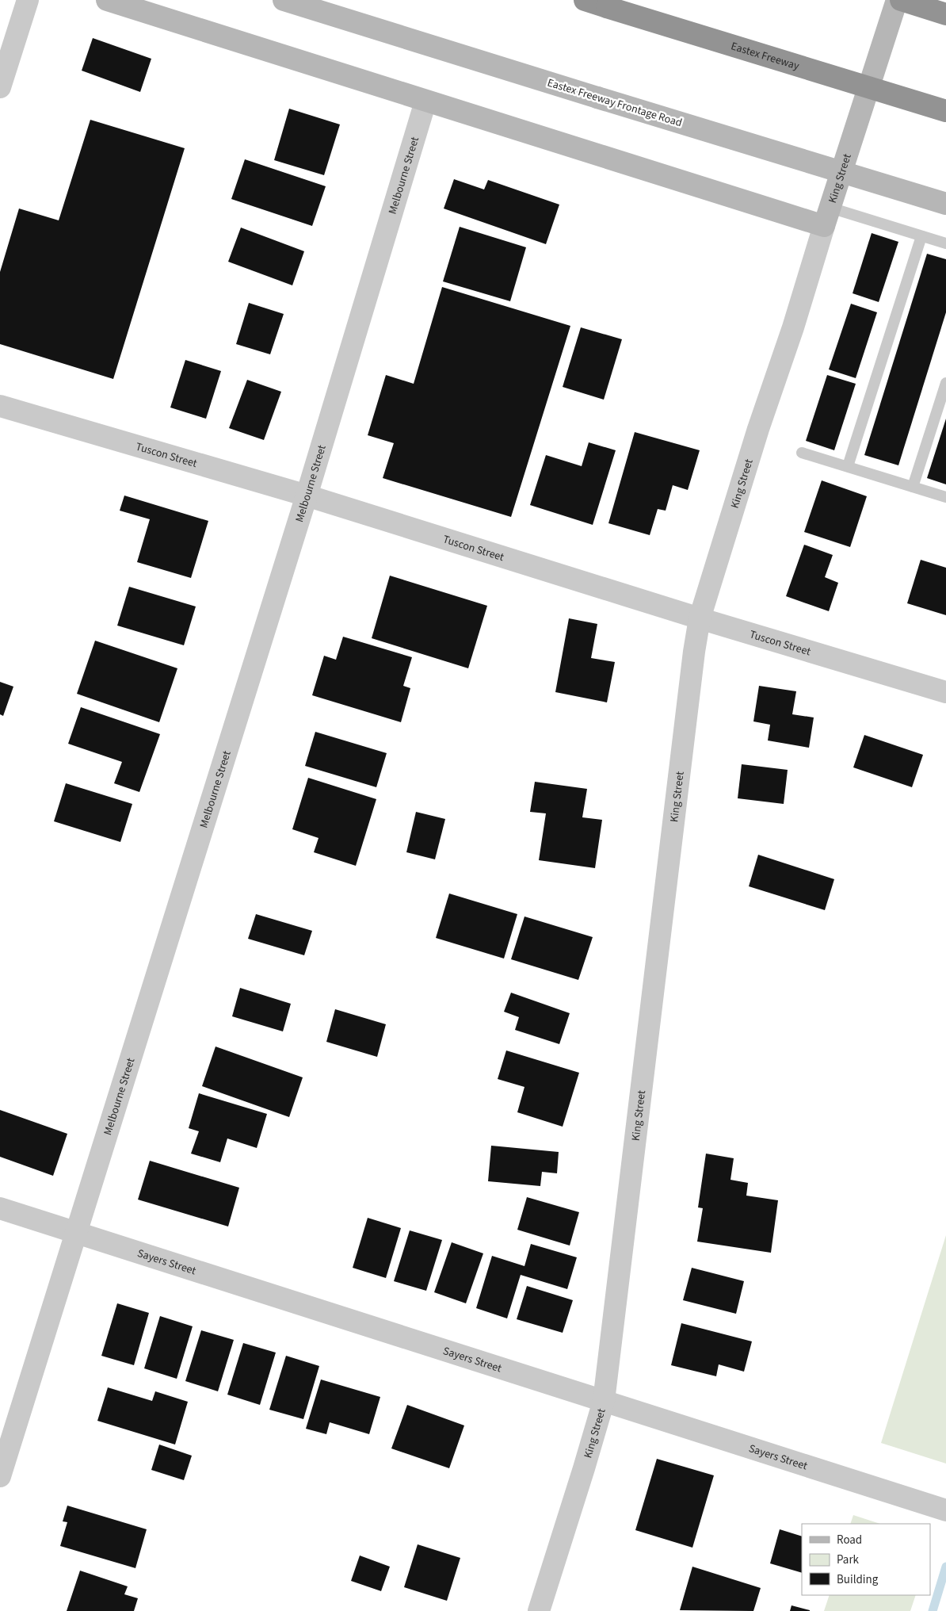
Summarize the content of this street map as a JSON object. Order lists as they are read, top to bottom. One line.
{"streets":{"highway":["Eastex Freeway"],"main road":["Eastex Freeway Frontage Road","King Street"],"street":["Melbourne Street","Tuscon Street","Sayers Street"]},"crossings":[["Melbourne Street","Tuscon Street"],["Melbourne Street","Sayers Street"],["King Street","Tuscon Street"],["King Street","Sayers Street"]],"legend":["Road","Park","Building"]}
